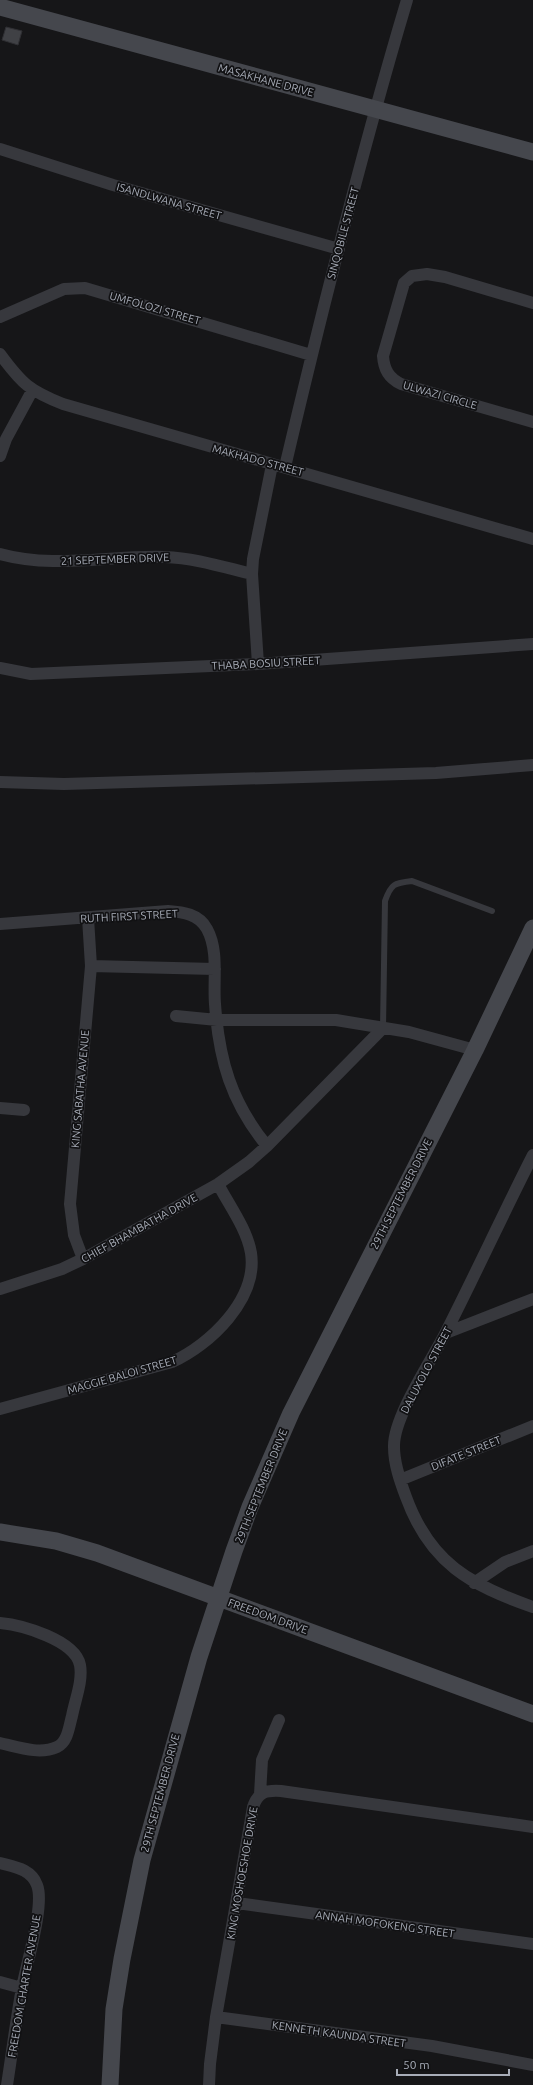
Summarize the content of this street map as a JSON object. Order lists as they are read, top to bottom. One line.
{"streets":{"street":["MASAKHANE DRIVE","ISANDLWANA STREET","SINQOBILE STREET","UMFOLOZI STREET","ULWAZI CIRCLE","MAKHADO STREET","21 SEPTEMBER DRIVE","THABA BOSIU STREET","RUTH FIRST STREET","KING SABATHA AVENUE","29TH SEPTEMBER DRIVE","CHIEF BHAMBATHA DRIVE","DALUXOLO STREET","MAGGIE BALOI STREET","DIFATE STREET","FREEDOM DRIVE","KING MOSHOESHOE DRIVE","ANNAH MOFOKENG STREET","FREEDOM CHARTER AVENUE","KENNETH KAUNDA STREET"]},"crossings":[["MASAKHANE DRIVE","SINQOBILE STREET"],["ISANDLWANA STREET","SINQOBILE STREET"],["SINQOBILE STREET","UMFOLOZI STREET"],["SINQOBILE STREET","MAKHADO STREET"],["RUTH FIRST STREET","KING SABATHA AVENUE"],["KING SABATHA AVENUE","CHIEF BHAMBATHA DRIVE"],["29TH SEPTEMBER DRIVE","FREEDOM DRIVE"],["CHIEF BHAMBATHA DRIVE","MAGGIE BALOI STREET"],["DALUXOLO STREET","DIFATE STREET"],["KING MOSHOESHOE DRIVE","ANNAH MOFOKENG STREET"],["KING MOSHOESHOE DRIVE","KENNETH KAUNDA STREET"]],"scale_bar":"50 m"}
